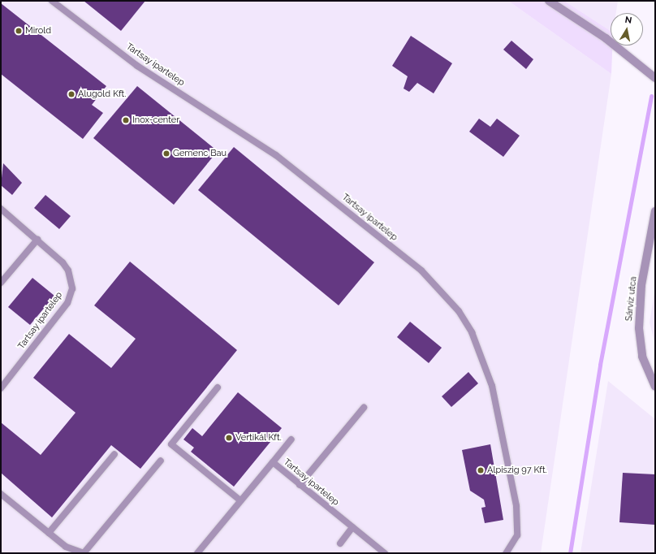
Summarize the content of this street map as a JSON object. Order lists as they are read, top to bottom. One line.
{"streets":{"street":["Sárvíz utca"],"lane":["Tartsay ipartelep"]},"places":["Mirold","Alugold Kft.","Inox-center","Gemenc Bau","Vertikál Kft.","Alpiszig 97 Kft."],"north":"top"}
